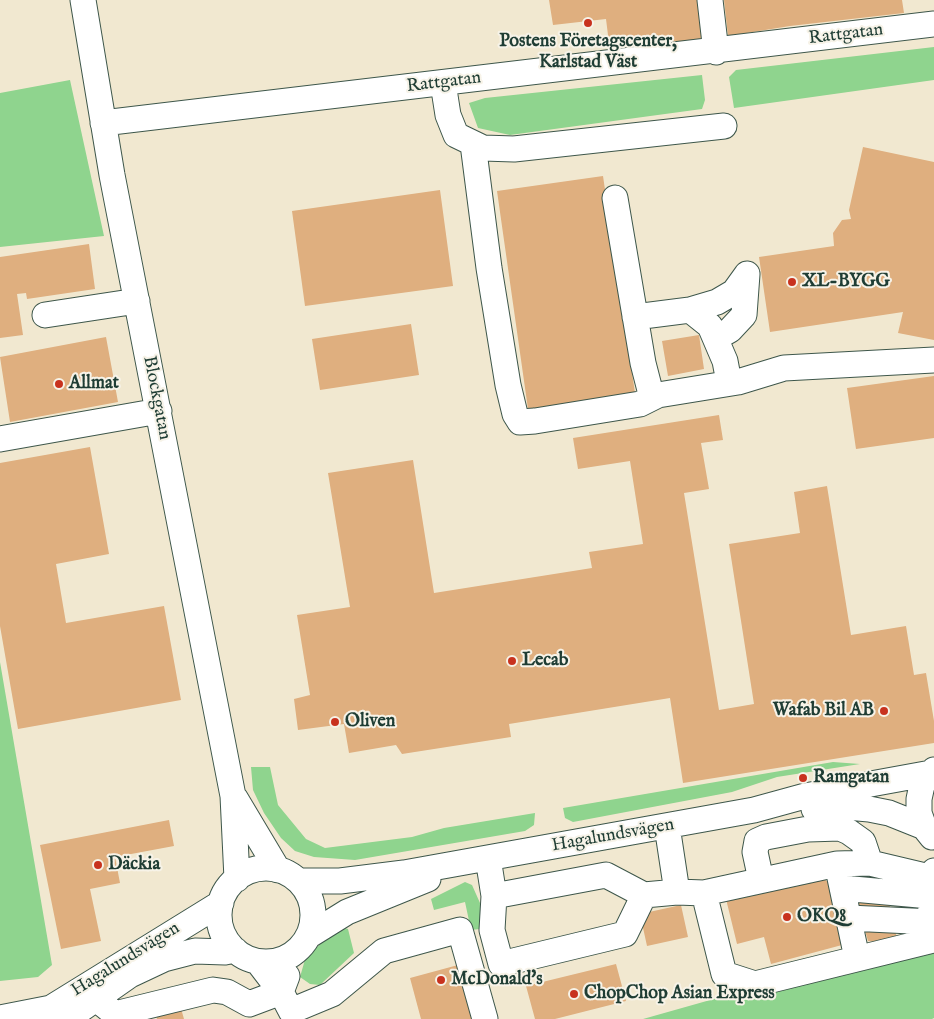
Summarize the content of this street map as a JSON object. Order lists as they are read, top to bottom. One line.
{"streets":{"street":["Rattgatan","Blockgatan","Hagalundsvägen"]},"crossings":[["Rattgatan","Blockgatan"],["Blockgatan","Hagalundsvägen"]],"places":["Postens Företagscenter, Karlstad Väst","XL-BYGG","Allmat","Lecab","Wafab Bil AB","Oliven","Ramgatan","Däckia","OKQ8","McDonald's","ChopChop Asian Express"]}
